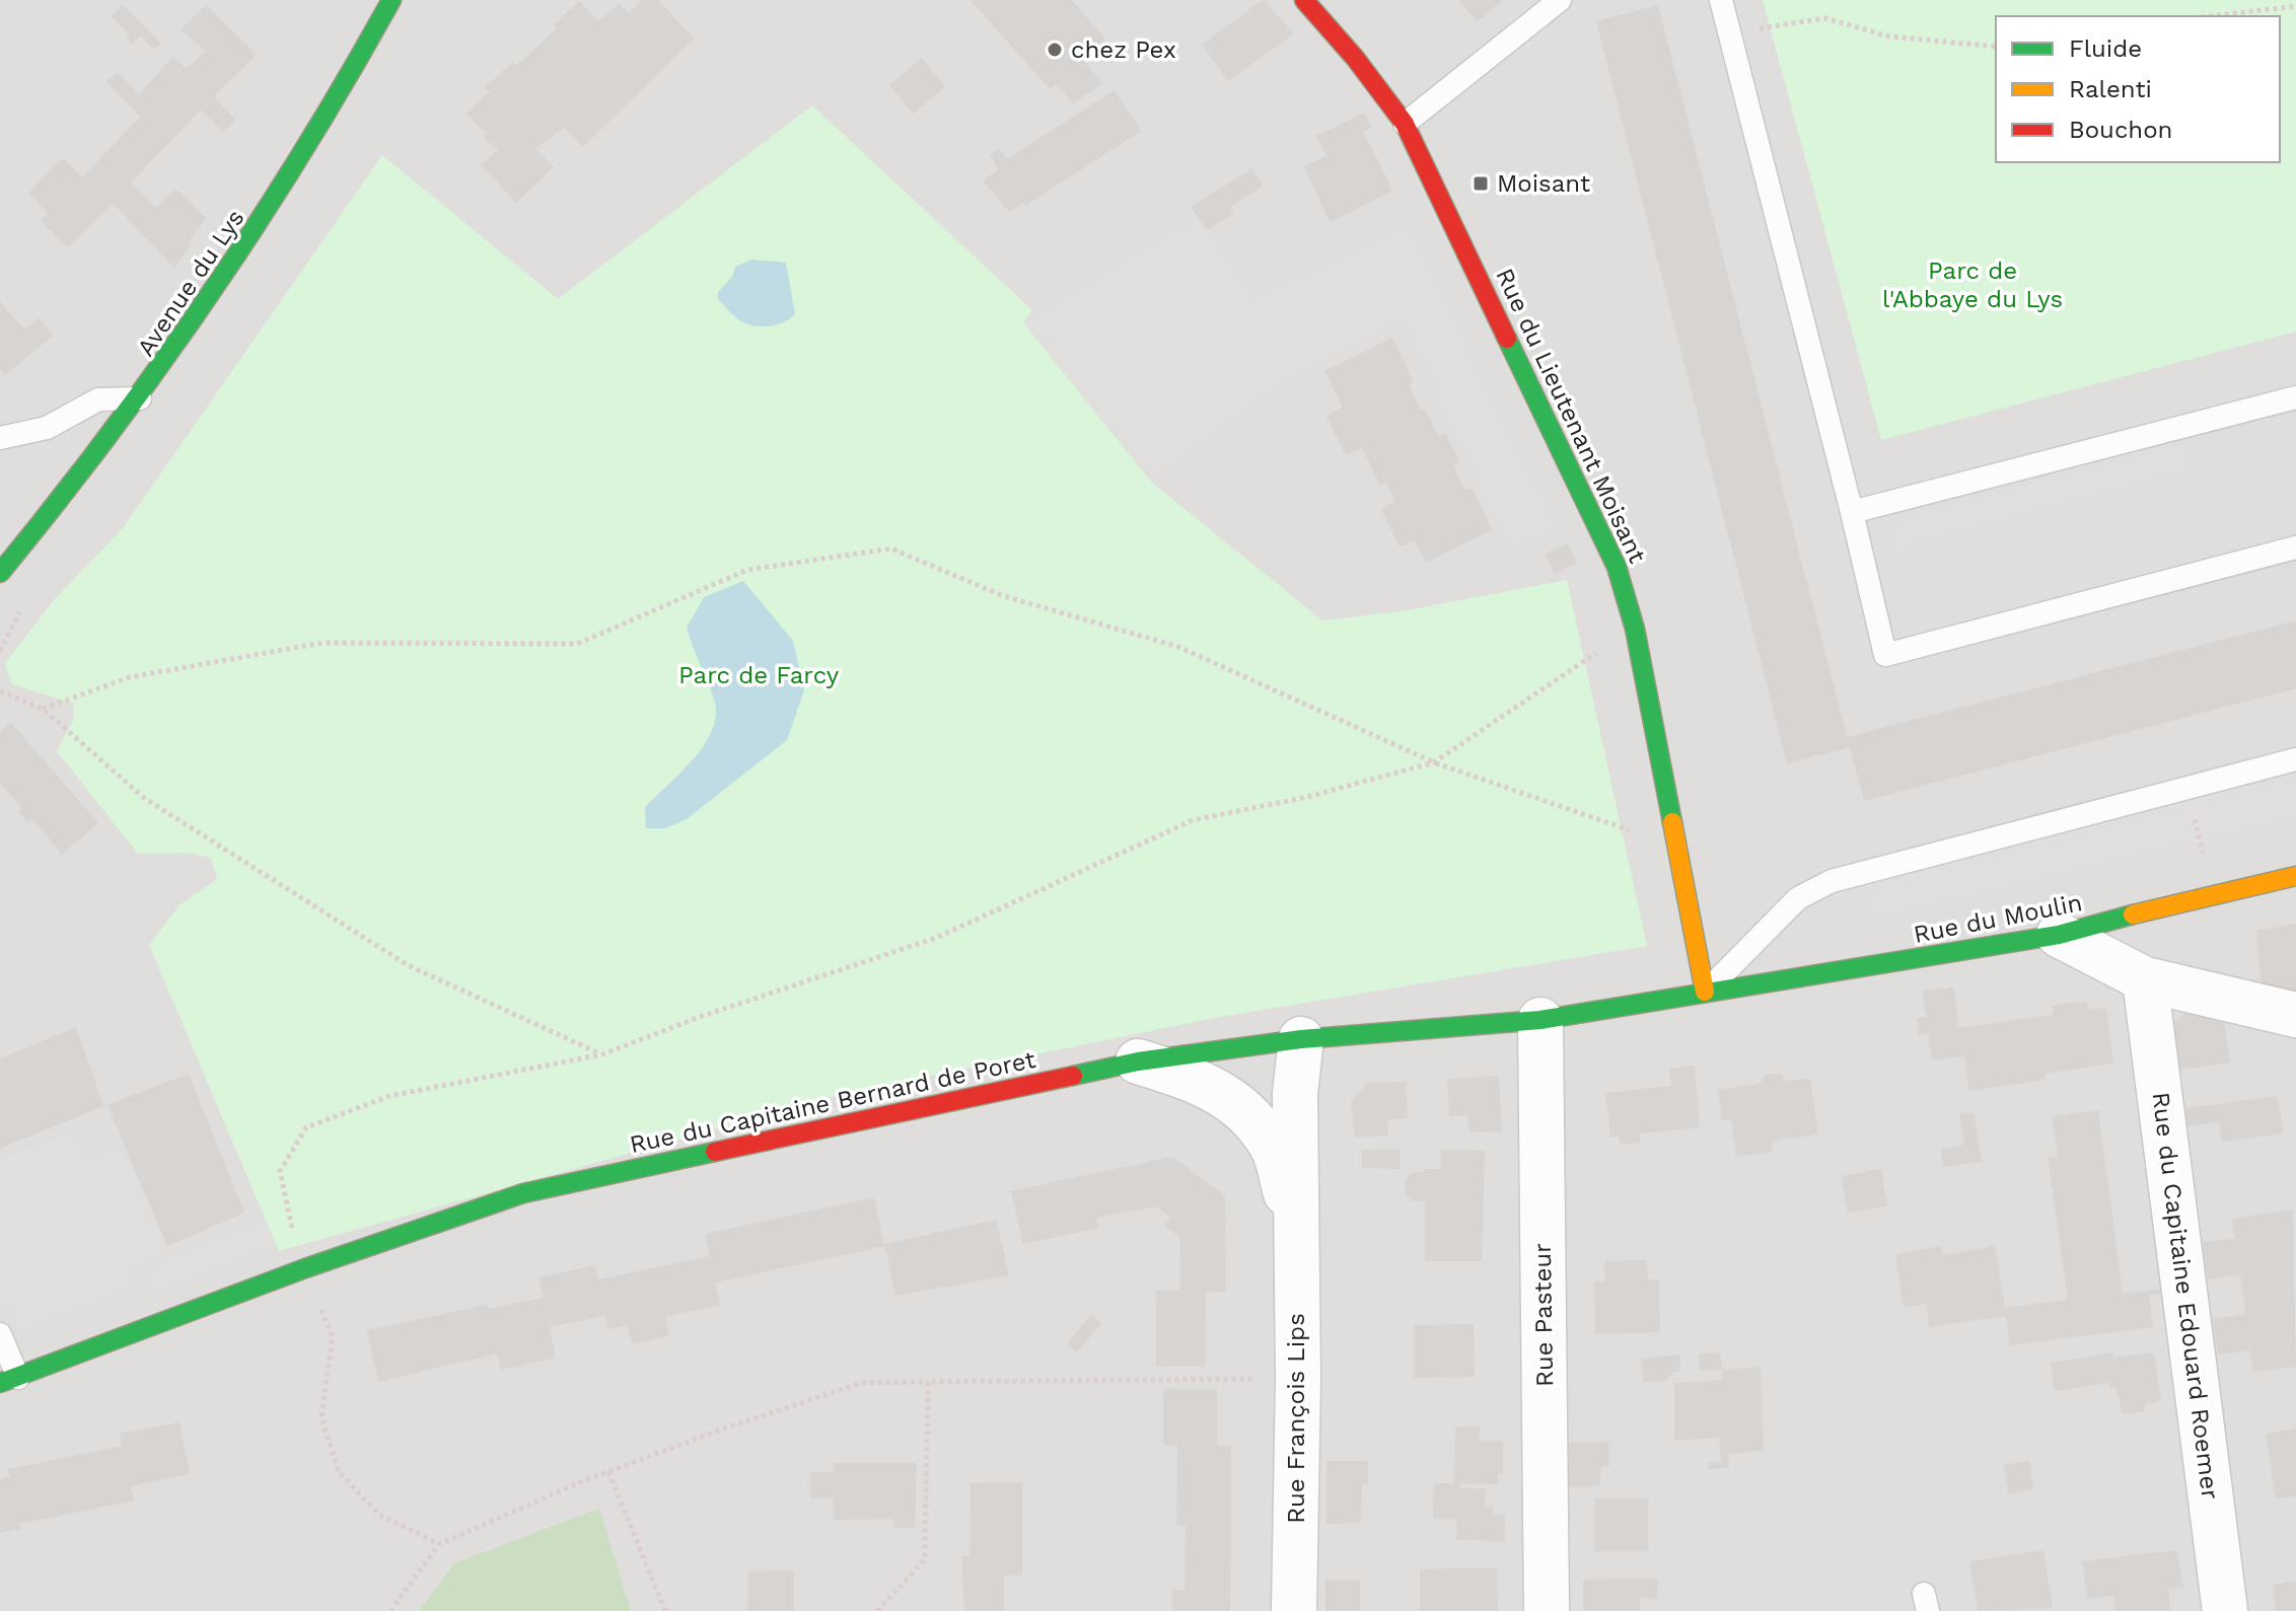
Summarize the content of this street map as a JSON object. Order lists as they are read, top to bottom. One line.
{"streets":{"street":["Avenue du Lys","Rue du Lieutenant Moisant","Rue du Moulin","Rue du Capitaine Bernard de Poret","Rue du Capitaine Edouard Roemer","Rue Pasteur","Rue François Lips"]},"crossings":[["Rue du Lieutenant Moisant","Rue du Moulin"],["Rue du Lieutenant Moisant","Rue du Capitaine Bernard de Poret"],["Rue du Moulin","Rue du Capitaine Bernard de Poret"],["Rue du Capitaine Bernard de Poret","Rue Pasteur"],["Rue du Capitaine Bernard de Poret","Rue François Lips"]],"parks":["Parc de l'Abbaye du Lys","Parc de Farcy"],"places":{"other":["chez Pex"],"transit":["Moisant"]},"legend":["Fluide","Ralenti","Bouchon"]}
